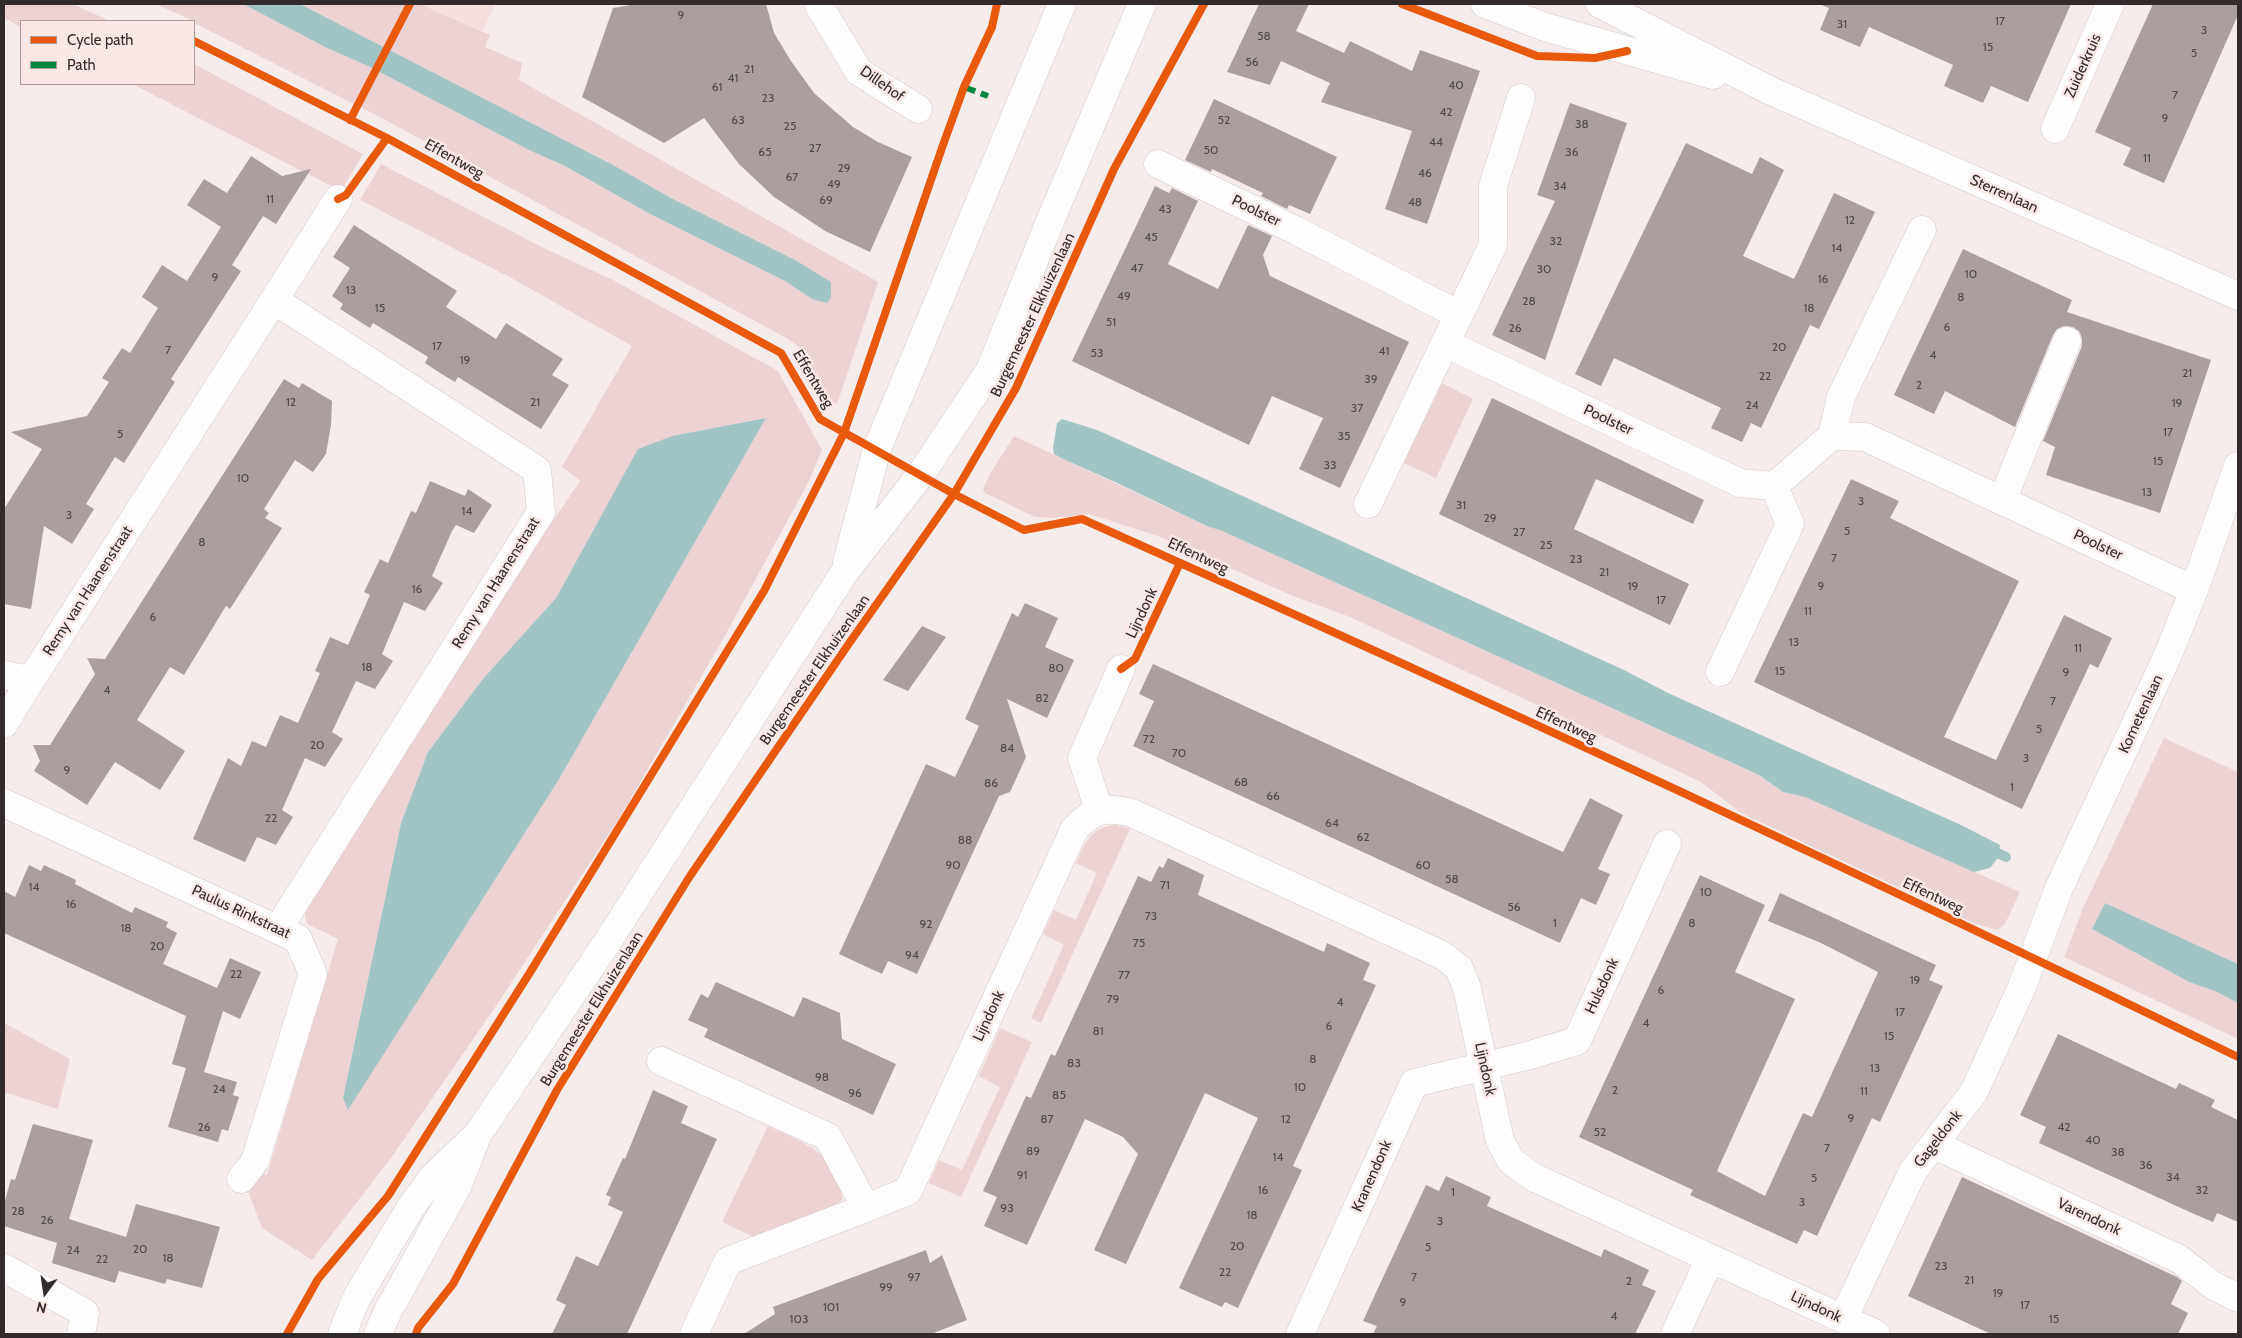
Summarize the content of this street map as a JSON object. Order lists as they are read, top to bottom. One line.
{"streets":{"street":["Zuiderkruis","Dillehof","Sterrenlaan","Poolster","Burgemeester Elkhuizenlaan","Remy van Haanenstraat","Lijndonk","Kometenlaan","Paulus Rinkstraat","Hulsdonk","Gageldonk","Kranendonk","Varendonk"],"cycle path":["Effentweg"]},"crossings":[["Poolster","Kometenlaan"],["Remy van Haanenstraat","Paulus Rinkstraat"],["Lijndonk","Hulsdonk"],["Lijndonk","Gageldonk"],["Lijndonk","Kranendonk"],["Kometenlaan","Gageldonk"],["Hulsdonk","Kranendonk"],["Gageldonk","Varendonk"]],"house_numbers":["9","17","31","3","58","15","5","56","21","41","40","61","7","23","42","9","63","52","38","25","44","27","50","65","36","11","29","46","67","49","34","11","69","48","43","12","45","32","14","47","30","10","9","16","13","49","8","28","15","18","51","6","26","17","20","7","41","53","4","19","21","22","39","2","12","21","19","24","37","17","5","35","15","33","10","13","3","31","14","3","29","5","27","8","25","7","23","21","19","9","16","17","11","6","13","11","18","80","15","9","4","82","7","5","72","20","84","70","3","9","68","86","1","66","22","64","62","88","90","60","58","71","14","10","16","56","73","1","8","92","18","75","20","94","22","77","19","6","79","4","17","4","6","81","15","8","83","13","98","10","24","2","11","96","85","9","87","12","26","42","52","40","7","89","38","14","36","91","34","5","16","32","1","3","93","28","18","26","3","20","5","20","24","18","22","23","22","97","7","21","2","99","19","9","17","101","4","103","15"],"legend":["Cycle path","Path"],"north":"bottom"}
